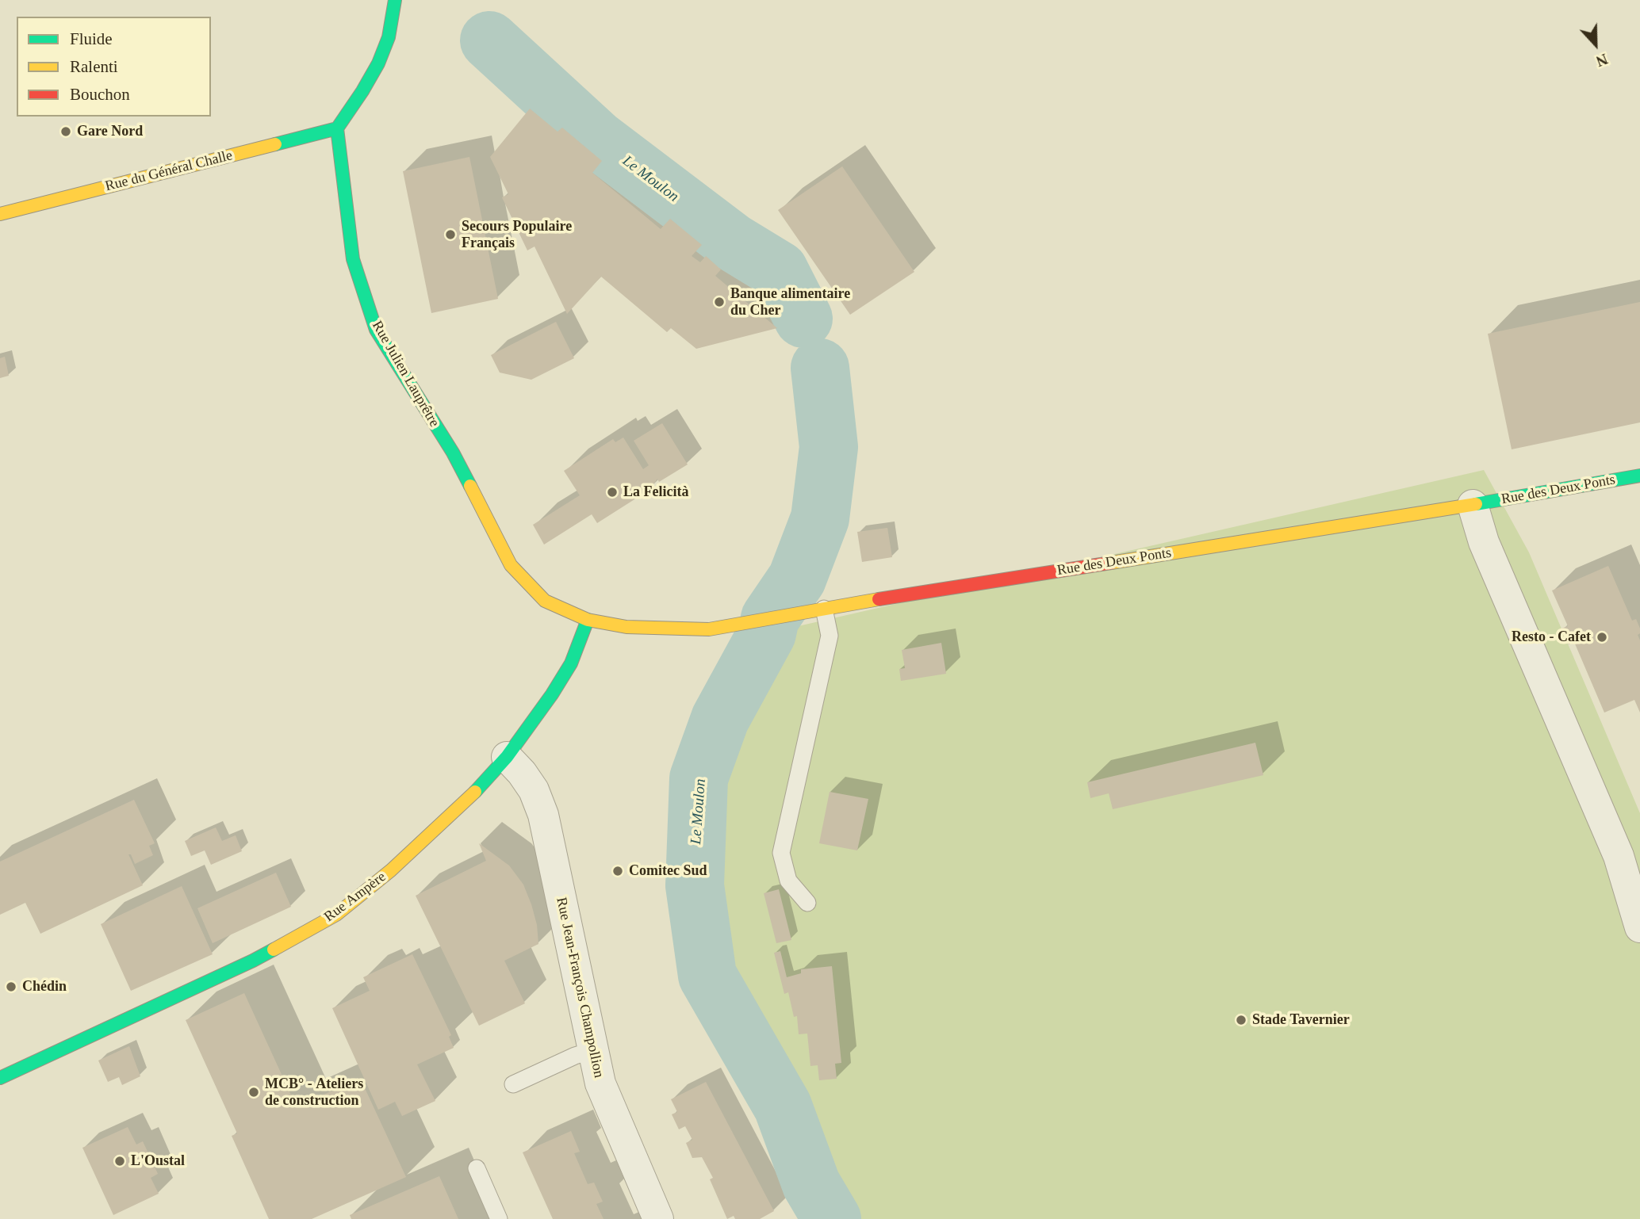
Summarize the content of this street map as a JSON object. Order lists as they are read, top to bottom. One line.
{"streets":{"main road":["Rue du Général Challe","Rue Julien Lauprêtre","Rue des Deux Ponts","Rue Ampère"],"street":["Rue Jean-François Champollion"]},"crossings":[["Rue du Général Challe","Rue Julien Lauprêtre"],["Rue Julien Lauprêtre","Rue des Deux Ponts"],["Rue Julien Lauprêtre","Rue Ampère"],["Rue des Deux Ponts","Rue Ampère"],["Rue Ampère","Rue Jean-François Champollion"]],"water":["Le Moulon"],"places":["Gare Nord","Secours Populaire Français","Banque alimentaire du Cher","La Felicità","Resto - Cafet","Comitec Sud","Chédin","Stade Tavernier","MCB° - Ateliers de construction","L'Oustal"],"legend":["Fluide","Ralenti","Bouchon"],"north":"bottom"}
